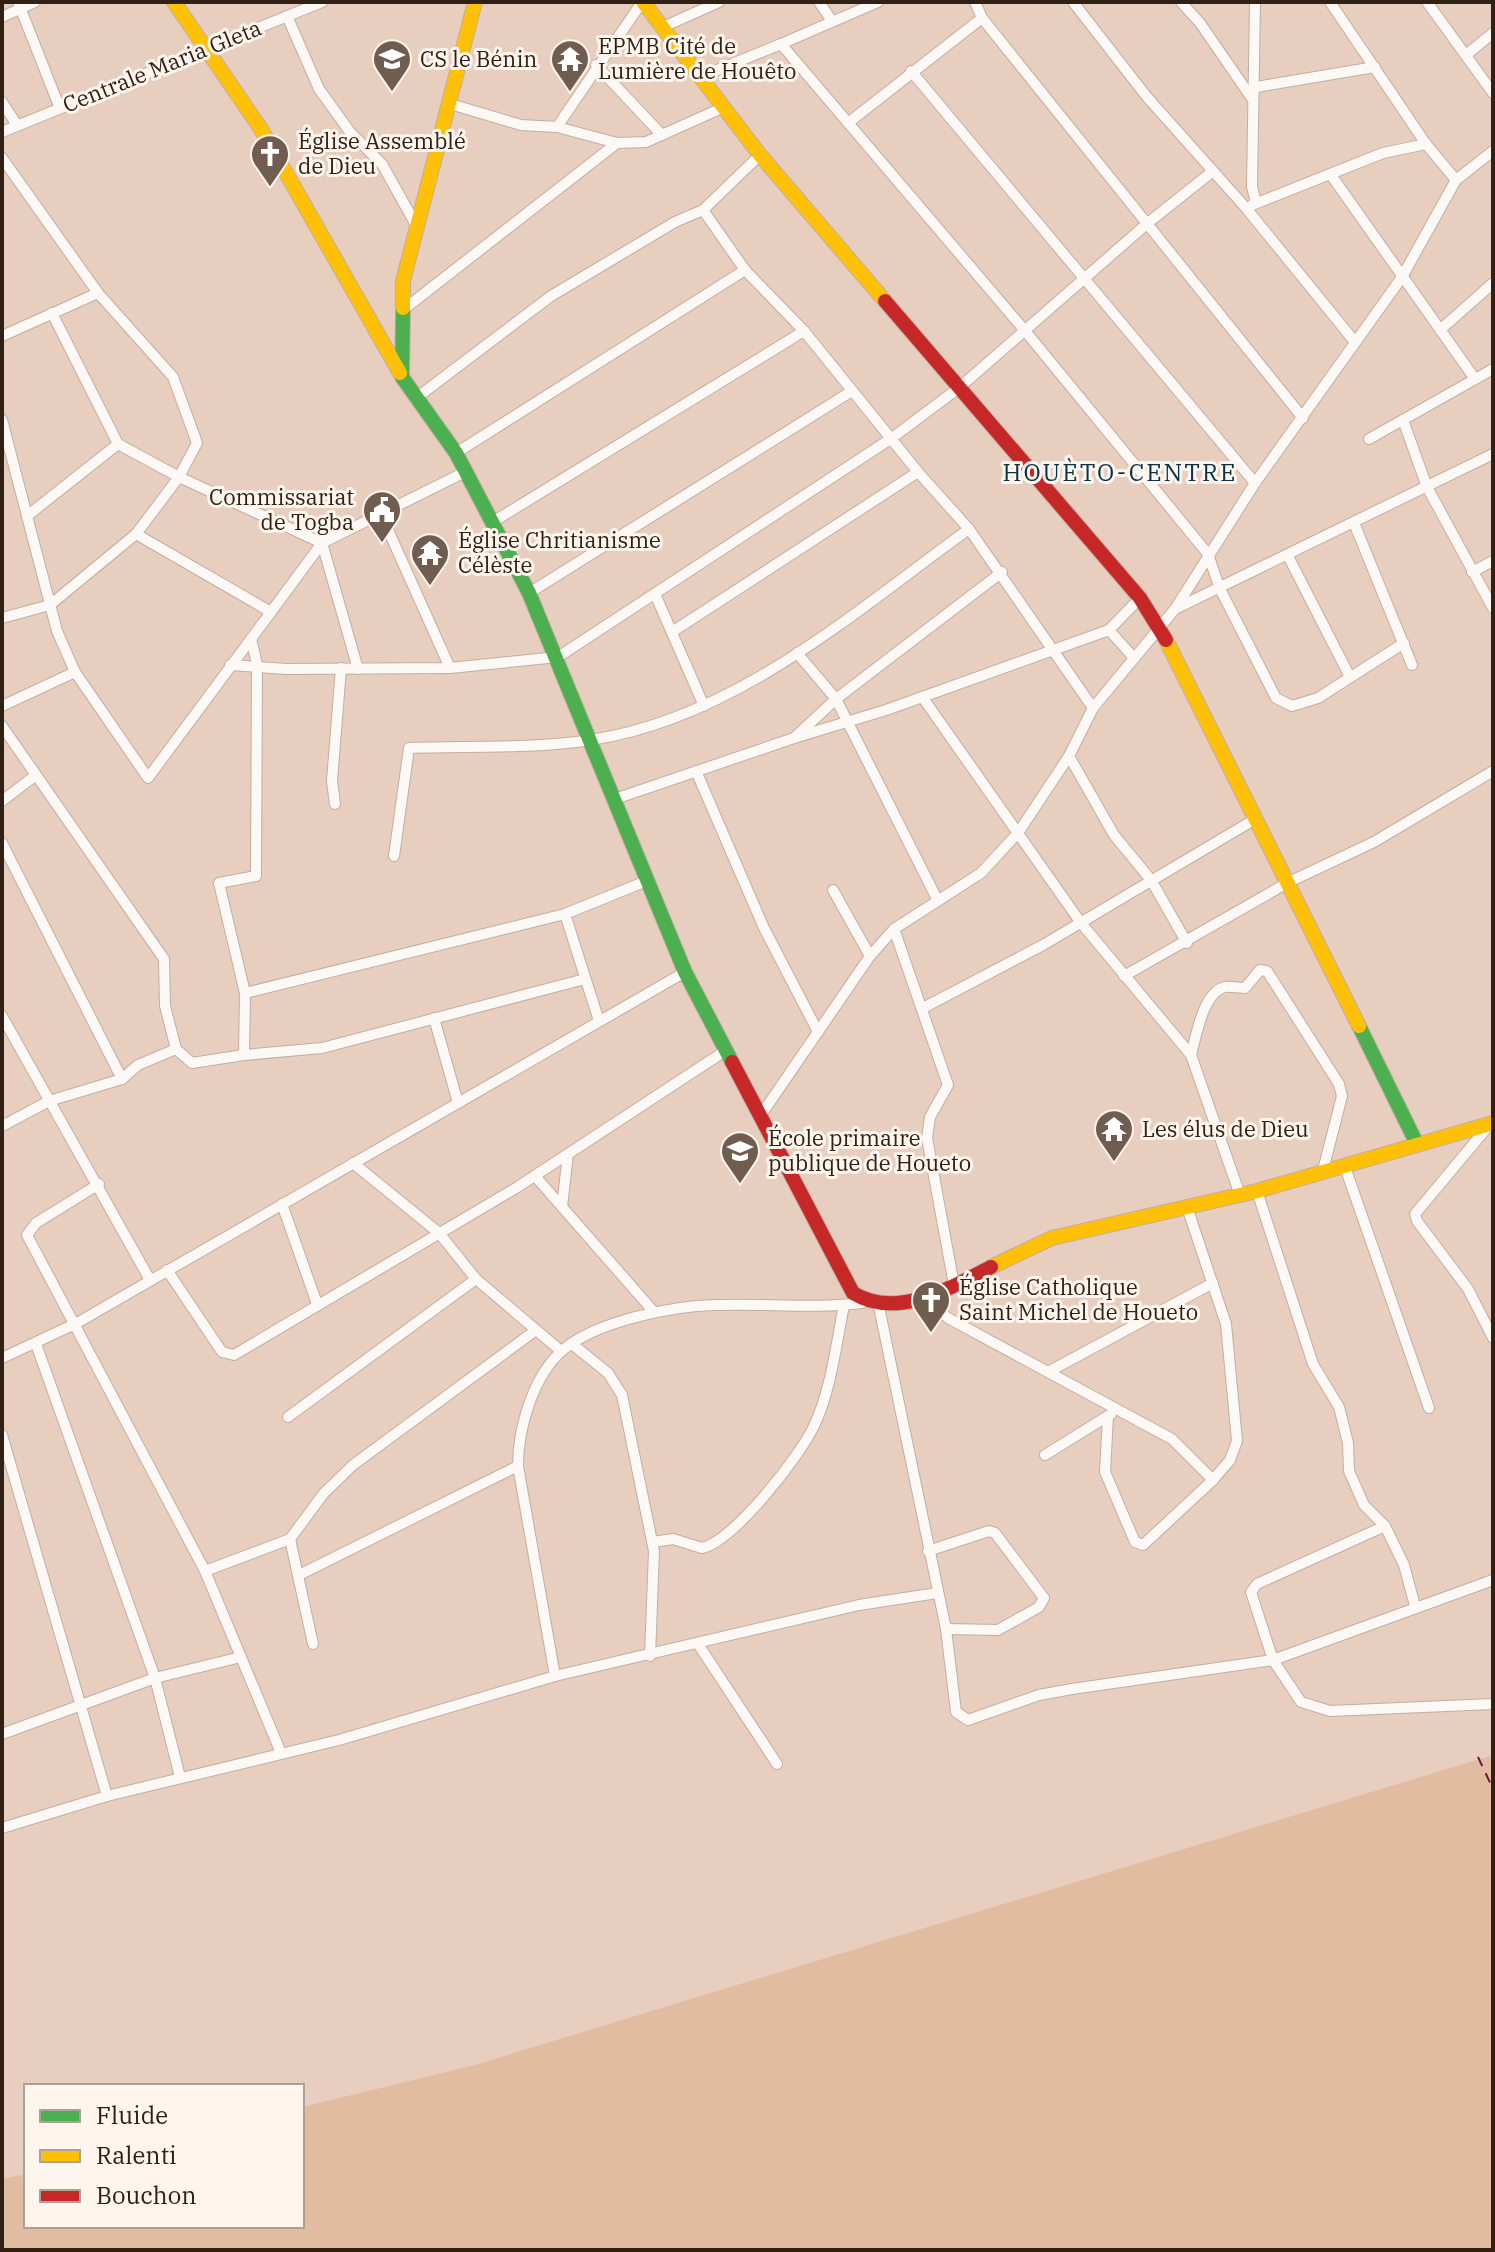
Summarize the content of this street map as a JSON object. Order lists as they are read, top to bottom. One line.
{"streets":{"street":["Centrale Maria Gleta"]},"districts":["HOUÈTO-CENTRE"],"places":{"school or university":["CS le Bénin","École primaire publique de Houeto"],"temple":["EPMB Cité de Lumière de Houêto","Église Chritianisme Célèste","Les élus de Dieu"],"church":["Église Assemblé de Dieu","Église Catholique Saint Michel de Houeto"],"public building":["Commissariat de Togba"]},"legend":["Fluide","Ralenti","Bouchon"]}
